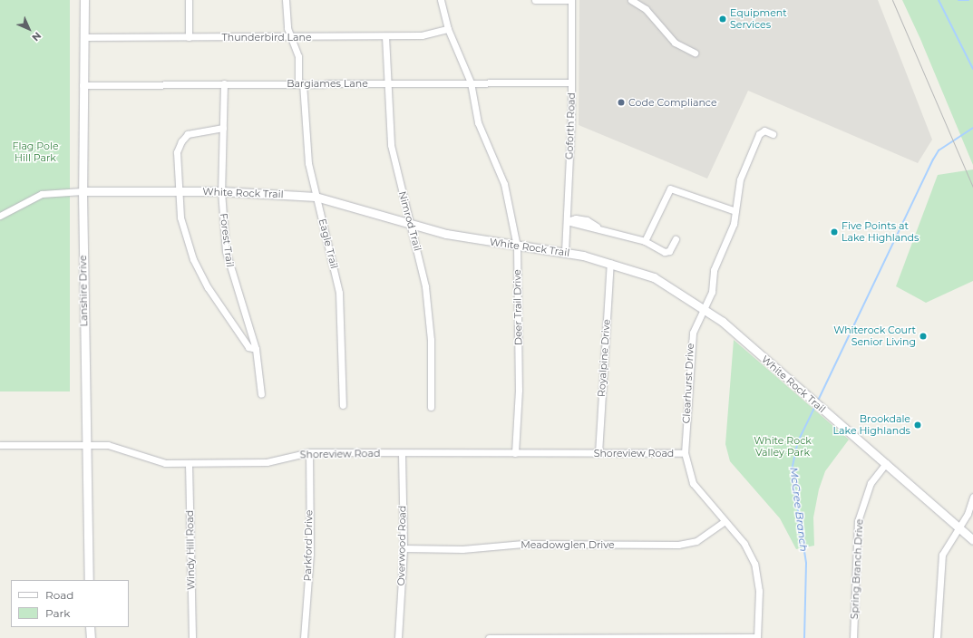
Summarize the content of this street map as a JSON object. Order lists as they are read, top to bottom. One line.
{"streets":{"street":["Thunderbird Lane","Bargiames Lane","Goforth Road","White Rock Trail","Nimrod Trail","Forest Trail","Eagle Trail","Lanshire Drive","Deer Trail Drive","Royalpine Drive","Clearhurst Drive","Shoreview Road","Meadowglen Drive","Parkford Drive","Overwood Road","Windy Hill Road","Spring Branch Drive"]},"crossings":[["Thunderbird Lane","Nimrod Trail"],["Thunderbird Lane","Eagle Trail"],["Thunderbird Lane","Lanshire Drive"],["Thunderbird Lane","Deer Trail Drive"],["Bargiames Lane","Goforth Road"],["Bargiames Lane","Nimrod Trail"],["Bargiames Lane","Forest Trail"],["Bargiames Lane","Eagle Trail"],["Bargiames Lane","Lanshire Drive"],["Bargiames Lane","Deer Trail Drive"],["Goforth Road","White Rock Trail"],["White Rock Trail","Nimrod Trail"],["White Rock Trail","Forest Trail"],["White Rock Trail","Eagle Trail"],["White Rock Trail","Lanshire Drive"],["White Rock Trail","Deer Trail Drive"],["White Rock Trail","Royalpine Drive"],["White Rock Trail","Clearhurst Drive"],["White Rock Trail","Spring Branch Drive"],["Lanshire Drive","Shoreview Road"],["Deer Trail Drive","Shoreview Road"],["Royalpine Drive","Shoreview Road"],["Clearhurst Drive","Shoreview Road"],["Clearhurst Drive","Meadowglen Drive"],["Shoreview Road","Parkford Drive"],["Shoreview Road","Overwood Road"],["Shoreview Road","Windy Hill Road"],["Meadowglen Drive","Overwood Road"]],"water":["McCree Branch"],"parks":["Flag Pole Hill Park","White Rock Valley Park"],"places":["Equipment Services","Code Compliance","Five Points at Lake Highlands","Whiterock Court Senior Living","Brookdale Lake Highlands"],"legend":["Road","Park"],"north":"bottom right"}
